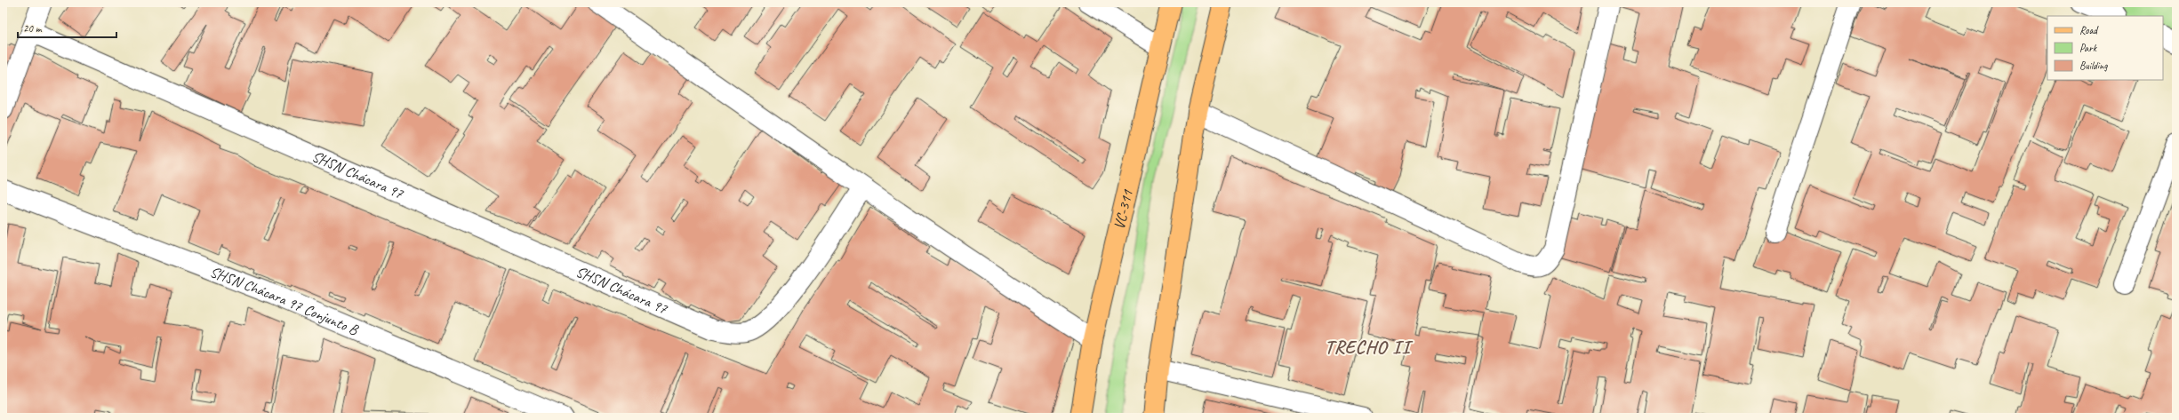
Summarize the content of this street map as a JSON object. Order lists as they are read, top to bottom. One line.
{"streets":{"main road":["VC-311"],"street":["SHSN Chácara 97","SHSN Chácara 97 Conjunto B"]},"districts":["TRECHO II"],"legend":["Road","Park","Building"],"scale_bar":"20 m"}
